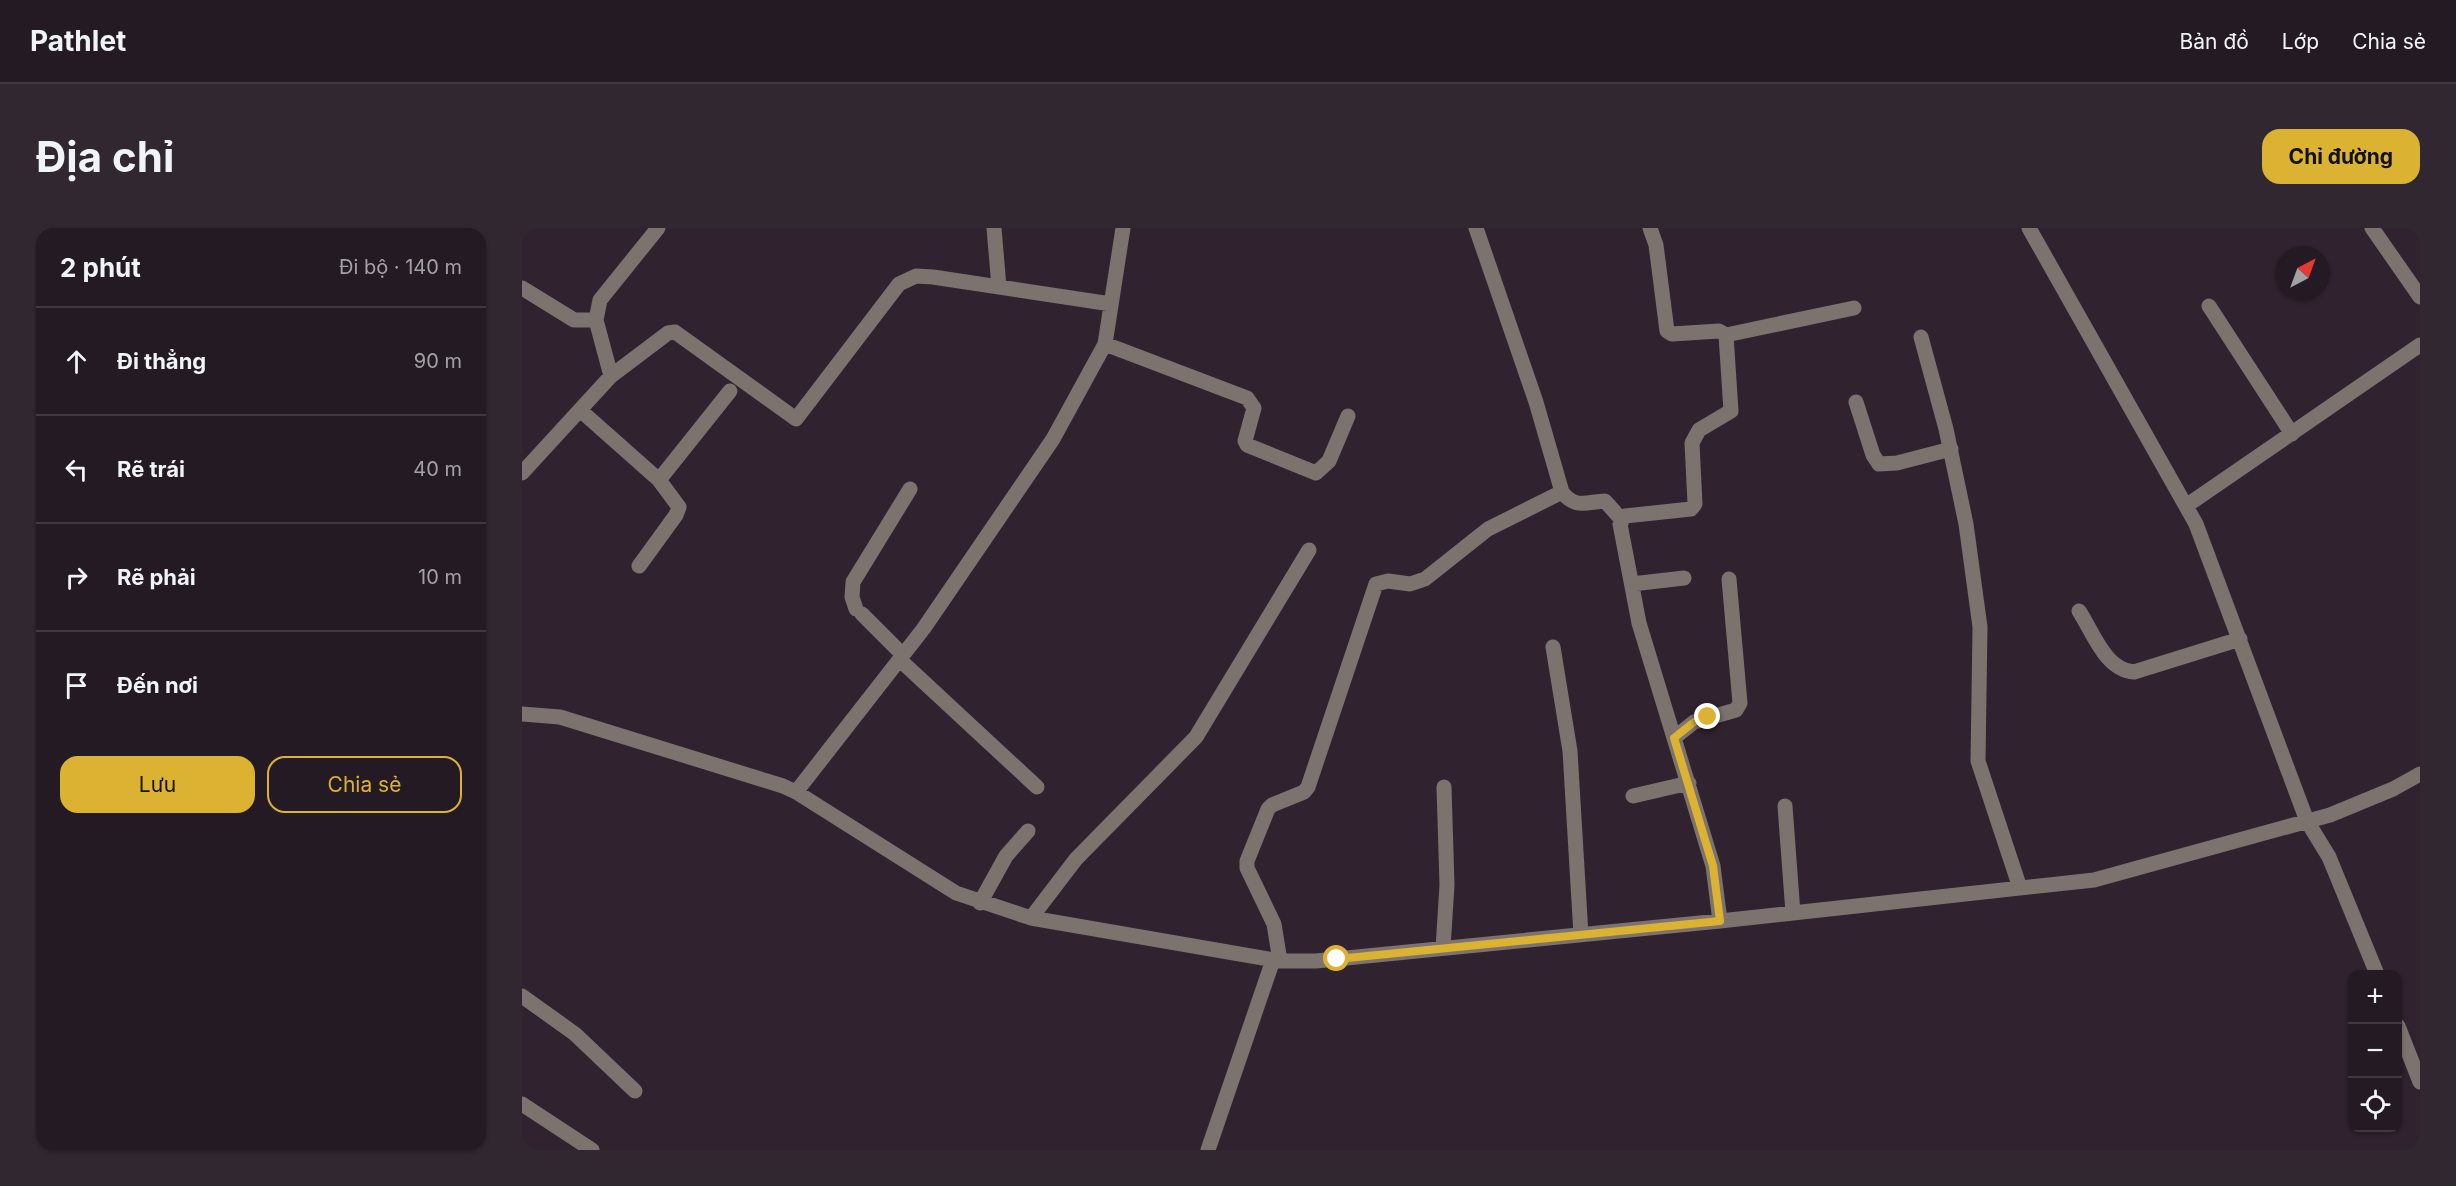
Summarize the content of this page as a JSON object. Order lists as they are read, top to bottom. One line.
{"north":"top right","page":{"header":"Pathlet","nav":["Bản đồ","Lớp","Chia sẻ"],"buttons":["Chỉ đường",["Lưu","Chia sẻ"]],"title":"Địa chỉ","heading":["2 phút","Đi bộ · 140 m"],"list":[["Đi thẳng","90 m"],["Rẽ trái","40 m"],["Rẽ phải","10 m"],"Đến nơi"],"map_buttons":["+","−"]}}
